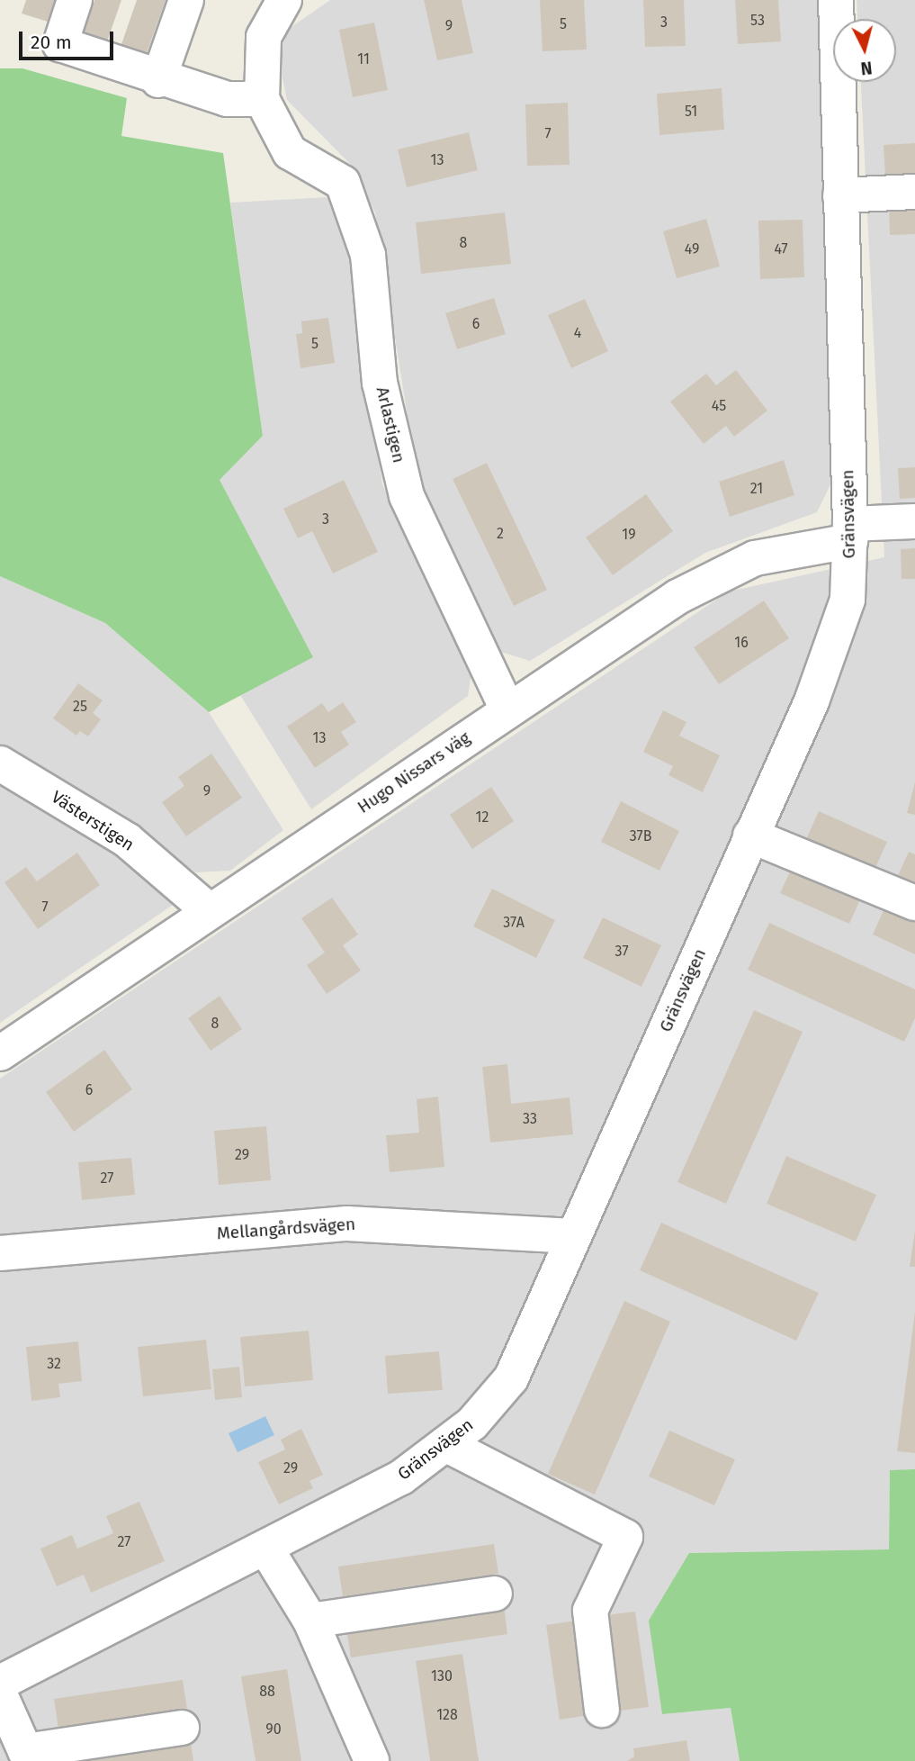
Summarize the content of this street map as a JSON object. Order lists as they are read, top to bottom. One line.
{"streets":{"street":["Arlastigen","Gränsvägen","Hugo Nissars väg","Västerstigen","Mellangårdsvägen"]},"crossings":[["Arlastigen","Hugo Nissars väg"],["Gränsvägen","Hugo Nissars väg"],["Gränsvägen","Mellangårdsvägen"],["Hugo Nissars väg","Västerstigen"]],"house_numbers":["53","3","5","9","11","51","7","13","8","49","47","6","4","5","45","21","3","2","19","16","25","13","9","12","37B","7","37A","37","8","6","33","29","27","32","29","27","130","88","128","90"],"scale_bar":"20 m","north":"bottom"}
